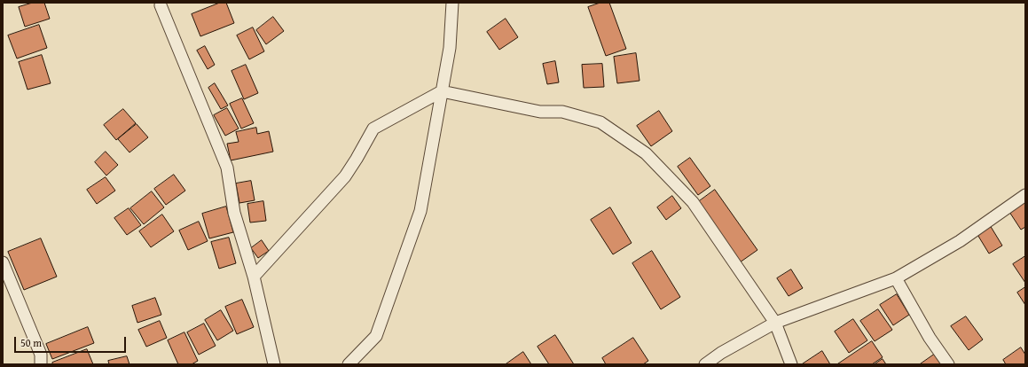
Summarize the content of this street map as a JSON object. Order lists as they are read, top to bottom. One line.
{"scale_bar":"50 m"}
